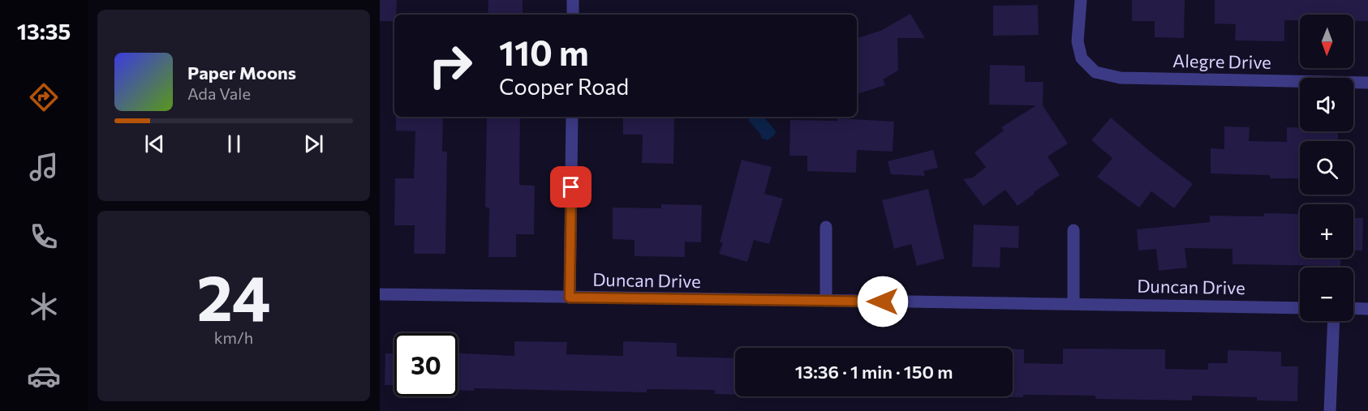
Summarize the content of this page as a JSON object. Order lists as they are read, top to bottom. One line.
{"streets":{"street":["Alegre Drive","Duncan Drive"]},"north":"bottom","page":{"tabs":"13:35","map_buttons":["+","−"],"turn":["110 m","Cooper Road"],"song":["Paper Moons","Ada Vale"],"tile":["24","km/h"],"limit":"30","trip":"13:36 · 1 min · 150 m"}}
